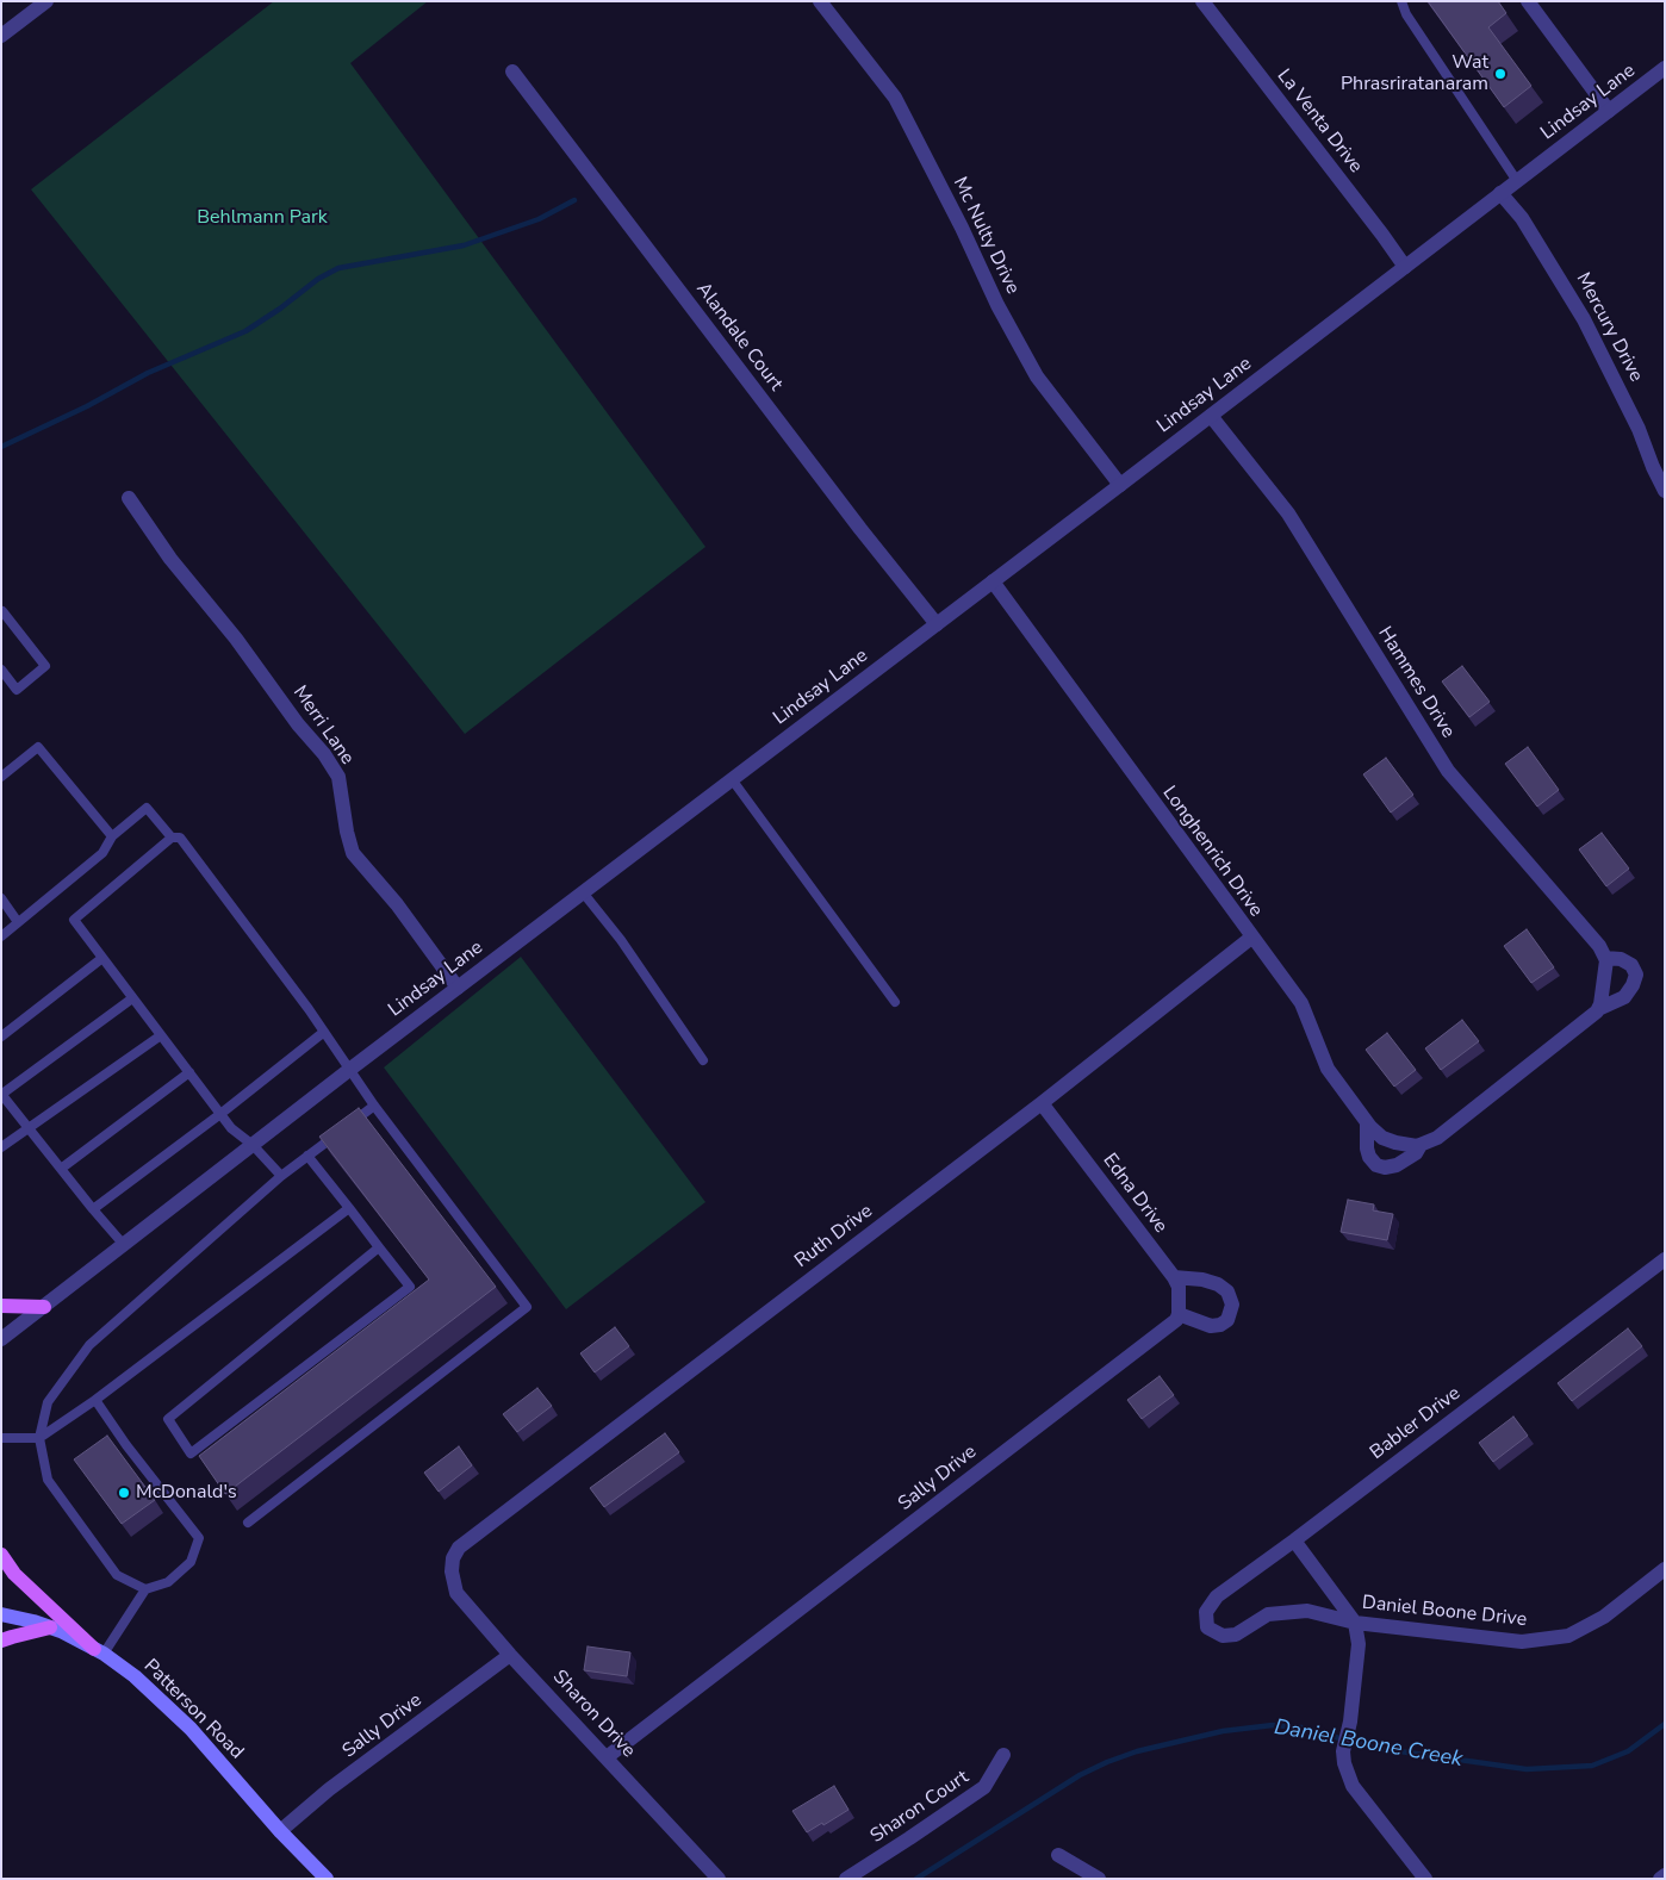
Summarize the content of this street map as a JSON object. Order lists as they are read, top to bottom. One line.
{"streets":{"main road":["Patterson Road"],"street":["Lindsay Lane","La Venta Drive","Mc Nulty Drive","Mercury Drive","Alandale Court","Hammes Drive","Merri Lane","Longhenrich Drive","Edna Drive","Ruth Drive","Babler Drive","Sally Drive","Daniel Boone Drive","Sharon Drive","Sharon Court"]},"crossings":[["Lindsay Lane","La Venta Drive"],["Lindsay Lane","Mc Nulty Drive"],["Lindsay Lane","Mercury Drive"],["Lindsay Lane","Alandale Court"],["Lindsay Lane","Hammes Drive"],["Lindsay Lane","Merri Lane"],["Lindsay Lane","Longhenrich Drive"],["Longhenrich Drive","Ruth Drive"],["Edna Drive","Ruth Drive"],["Edna Drive","Sally Drive"],["Ruth Drive","Sharon Drive"],["Babler Drive","Daniel Boone Drive"],["Sally Drive","Patterson Road"],["Sally Drive","Sharon Drive"]],"water":["Daniel Boone Creek"],"parks":["Behlmann Park"],"places":["Wat Phrasriratanaram","McDonald's"]}
